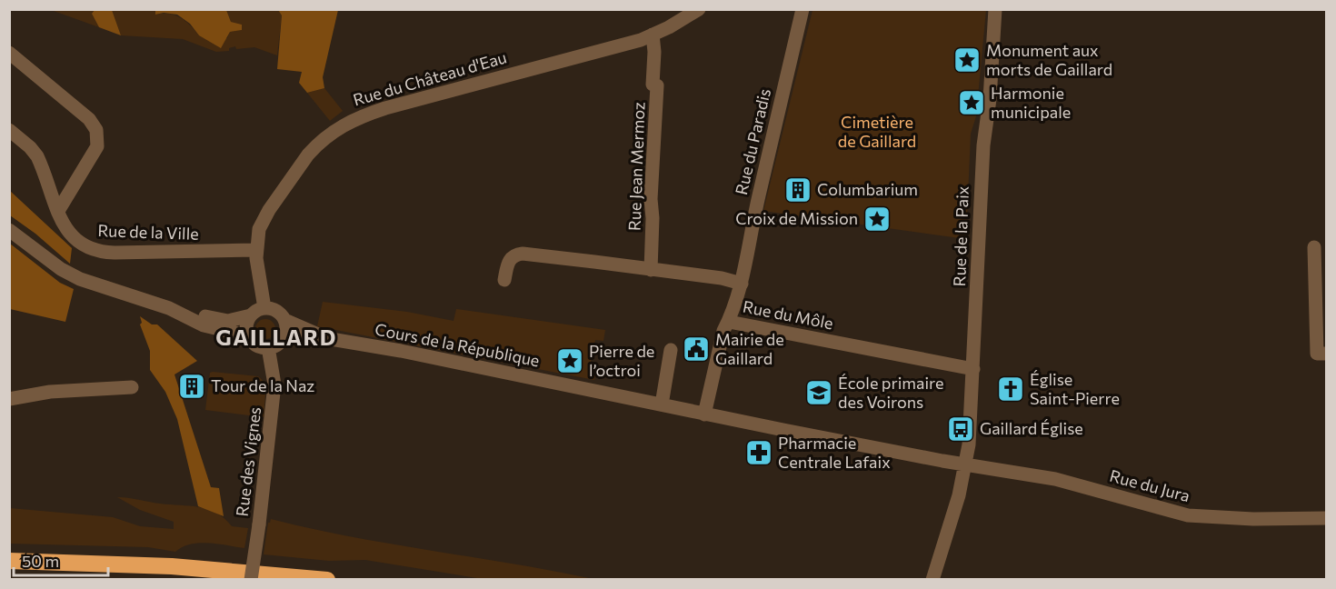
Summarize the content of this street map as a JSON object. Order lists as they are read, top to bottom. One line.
{"streets":{"street":["Rue du Château d'Eau","Rue du Paradis","Rue Jean Mermoz","Rue de la Ville","Rue de la Paix","Rue du Môle","Cours de la République","Rue des Vignes","Rue du Jura"]},"crossings":[["Rue du Château d'Eau","Rue Jean Mermoz"],["Rue du Château d'Eau","Rue de la Ville"],["Rue du Château d'Eau","Cours de la République"],["Rue du Château d'Eau","Rue des Vignes"],["Rue du Paradis","Rue du Môle"],["Rue Jean Mermoz","Rue du Môle"],["Rue de la Paix","Rue du Môle"],["Rue de la Paix","Cours de la République"],["Rue de la Paix","Rue du Jura"],["Cours de la République","Rue des Vignes"],["Cours de la République","Rue du Jura"]],"districts":["GAILLARD"],"parks":["Cimetière de Gaillard"],"places":{"place":["Monument aux morts de Gaillard","Harmonie municipale","Croix de Mission","Pierre de l’octroi"],"building":["Columbarium","Tour de la Naz"],"public building":["Mairie de Gaillard"],"church":["Église Saint-Pierre"],"school or university":["École primaire des Voirons"],"bus stop":["Gaillard Église"],"pharmacy":["Pharmacie Centrale Lafaix"]},"scale_bar":"50 m"}
